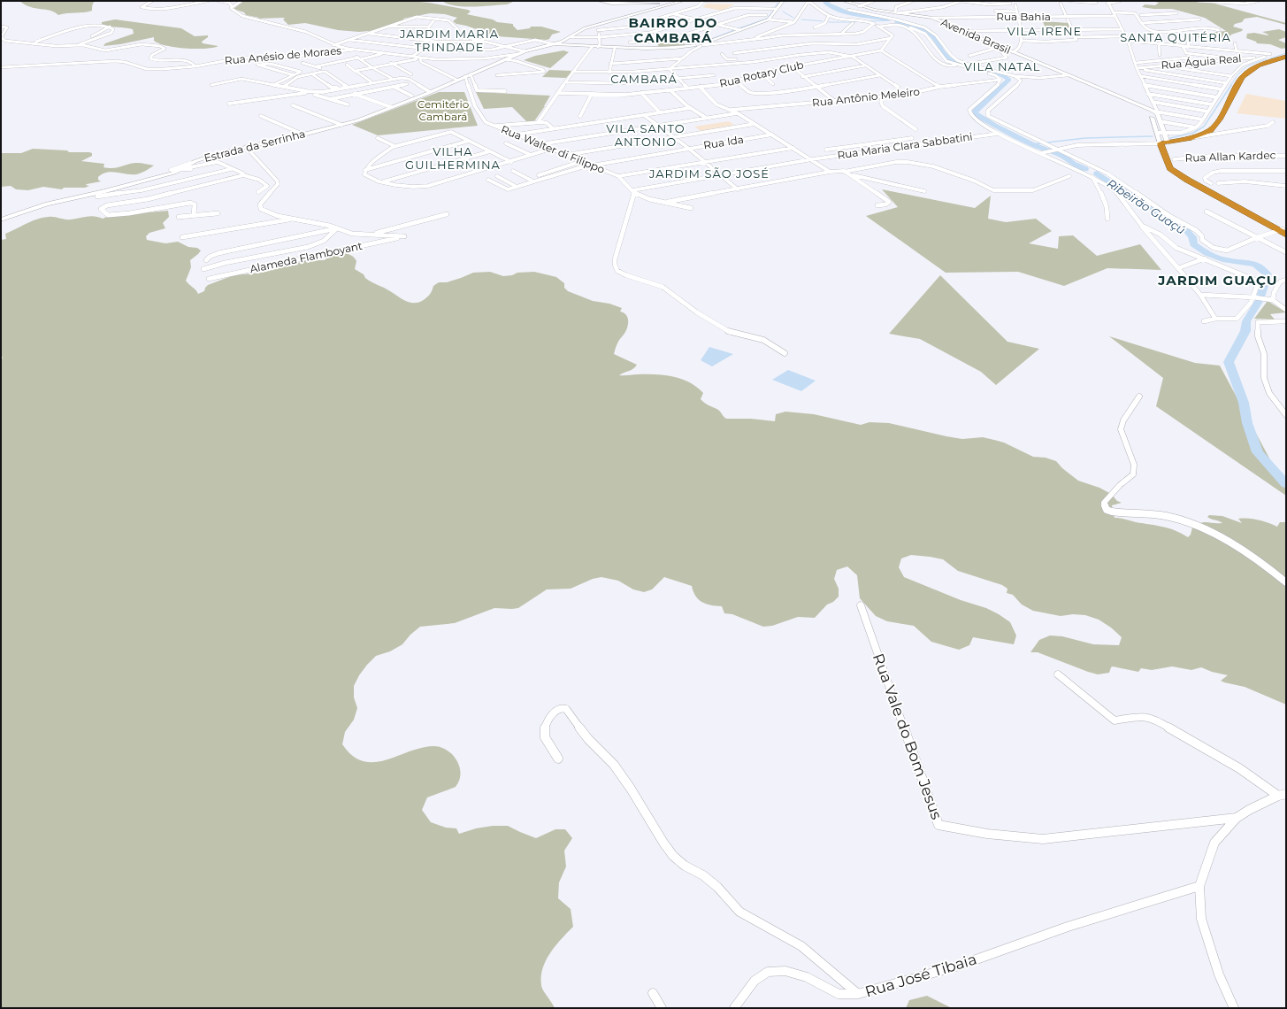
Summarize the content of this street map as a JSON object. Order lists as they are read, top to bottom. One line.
{"streets":{"street":["Rua Bahia","Avenida Brasil","Rua Anésio de Moraes","Rua Águia Real","Rua Rotary Club","Rua Antônio Meleiro","Rua Ida","Estrada da Serrinha","Rua Maria Clara Sabbatini","Rua Walter di Filippo","Rua Allan Kardec","Alameda Flamboyant","Rua Vale do Bom Jesus","Rua José Tibaia"]},"crossings":[["Rua Bahia","Avenida Brasil"],["Rua Ida","Rua Walter di Filippo"],["Estrada da Serrinha","Rua Walter di Filippo"],["Rua Maria Clara Sabbatini","Rua Walter di Filippo"]],"districts":["BAIRRO DO CAMBARÁ","VILA IRENE","JARDIM MARIA TRINDADE","SANTA QUITÉRIA","VILA NATAL","CAMBARÁ","VILA SANTO ANTONIO","VILHA GUILHERMINA","JARDIM SÃO JOSÉ","JARDIM GUAÇU"],"water":["Ribeirão Guaçú"],"parks":["Cemitério Cambará"]}
